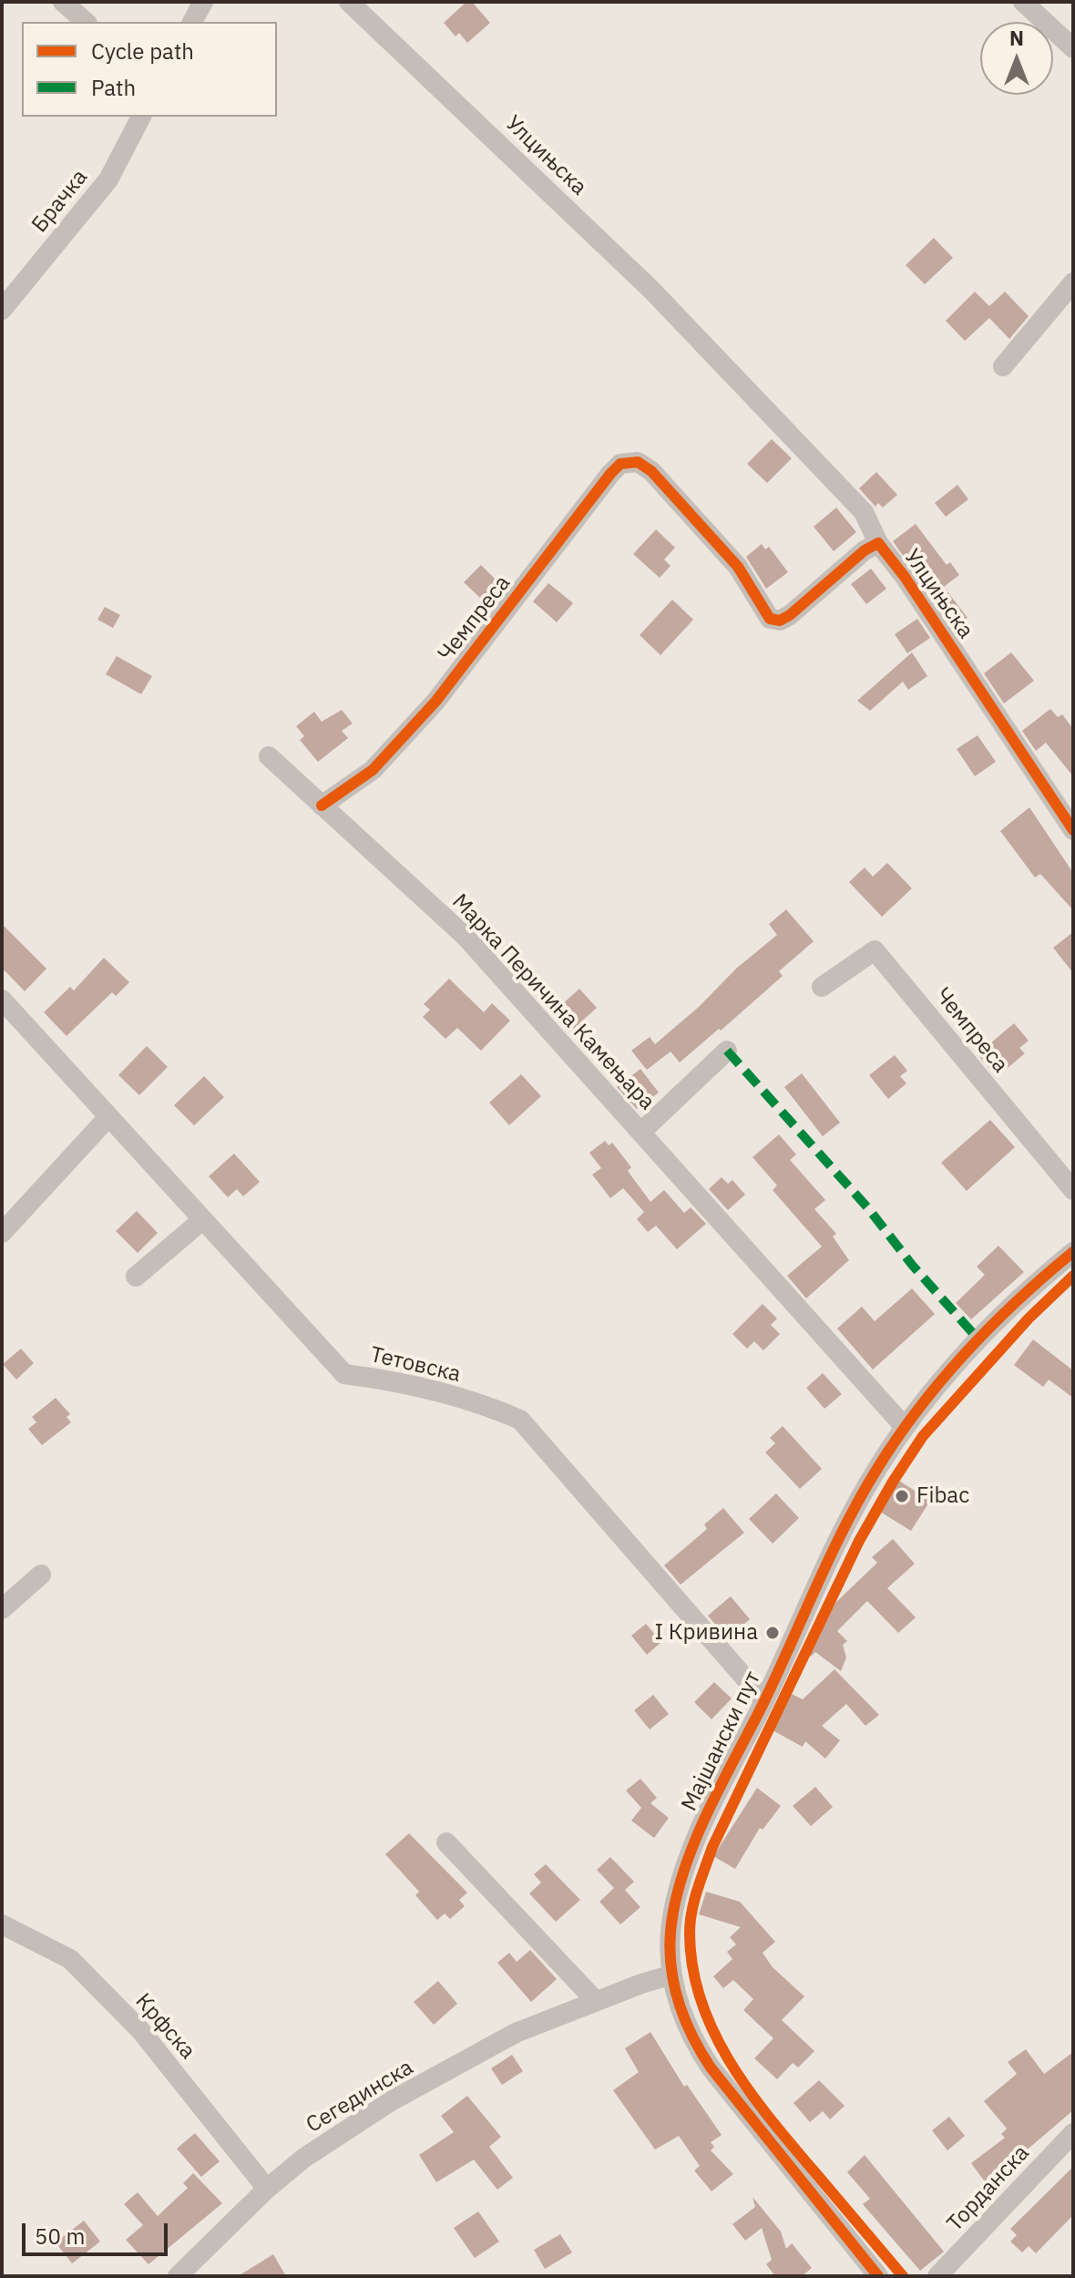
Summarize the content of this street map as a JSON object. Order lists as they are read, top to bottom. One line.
{"streets":{"street":["Улцињска","Брачка","Чемпреса","Марка Перичина Камењара","Тетовска","Мајшански пут","Крфска","Сегединска","Торданска"]},"crossings":[["Улцињска","Чемпреса"],["Чемпреса","Марка Перичина Камењара"],["Марка Перичина Камењара","Мајшански пут"],["Тетовска","Мајшански пут"],["Мајшански пут","Сегединска"],["Крфска","Сегединска"]],"places":["Fibac","I Кривина"],"legend":["Cycle path","Path"],"scale_bar":"50 m","north":"top"}
